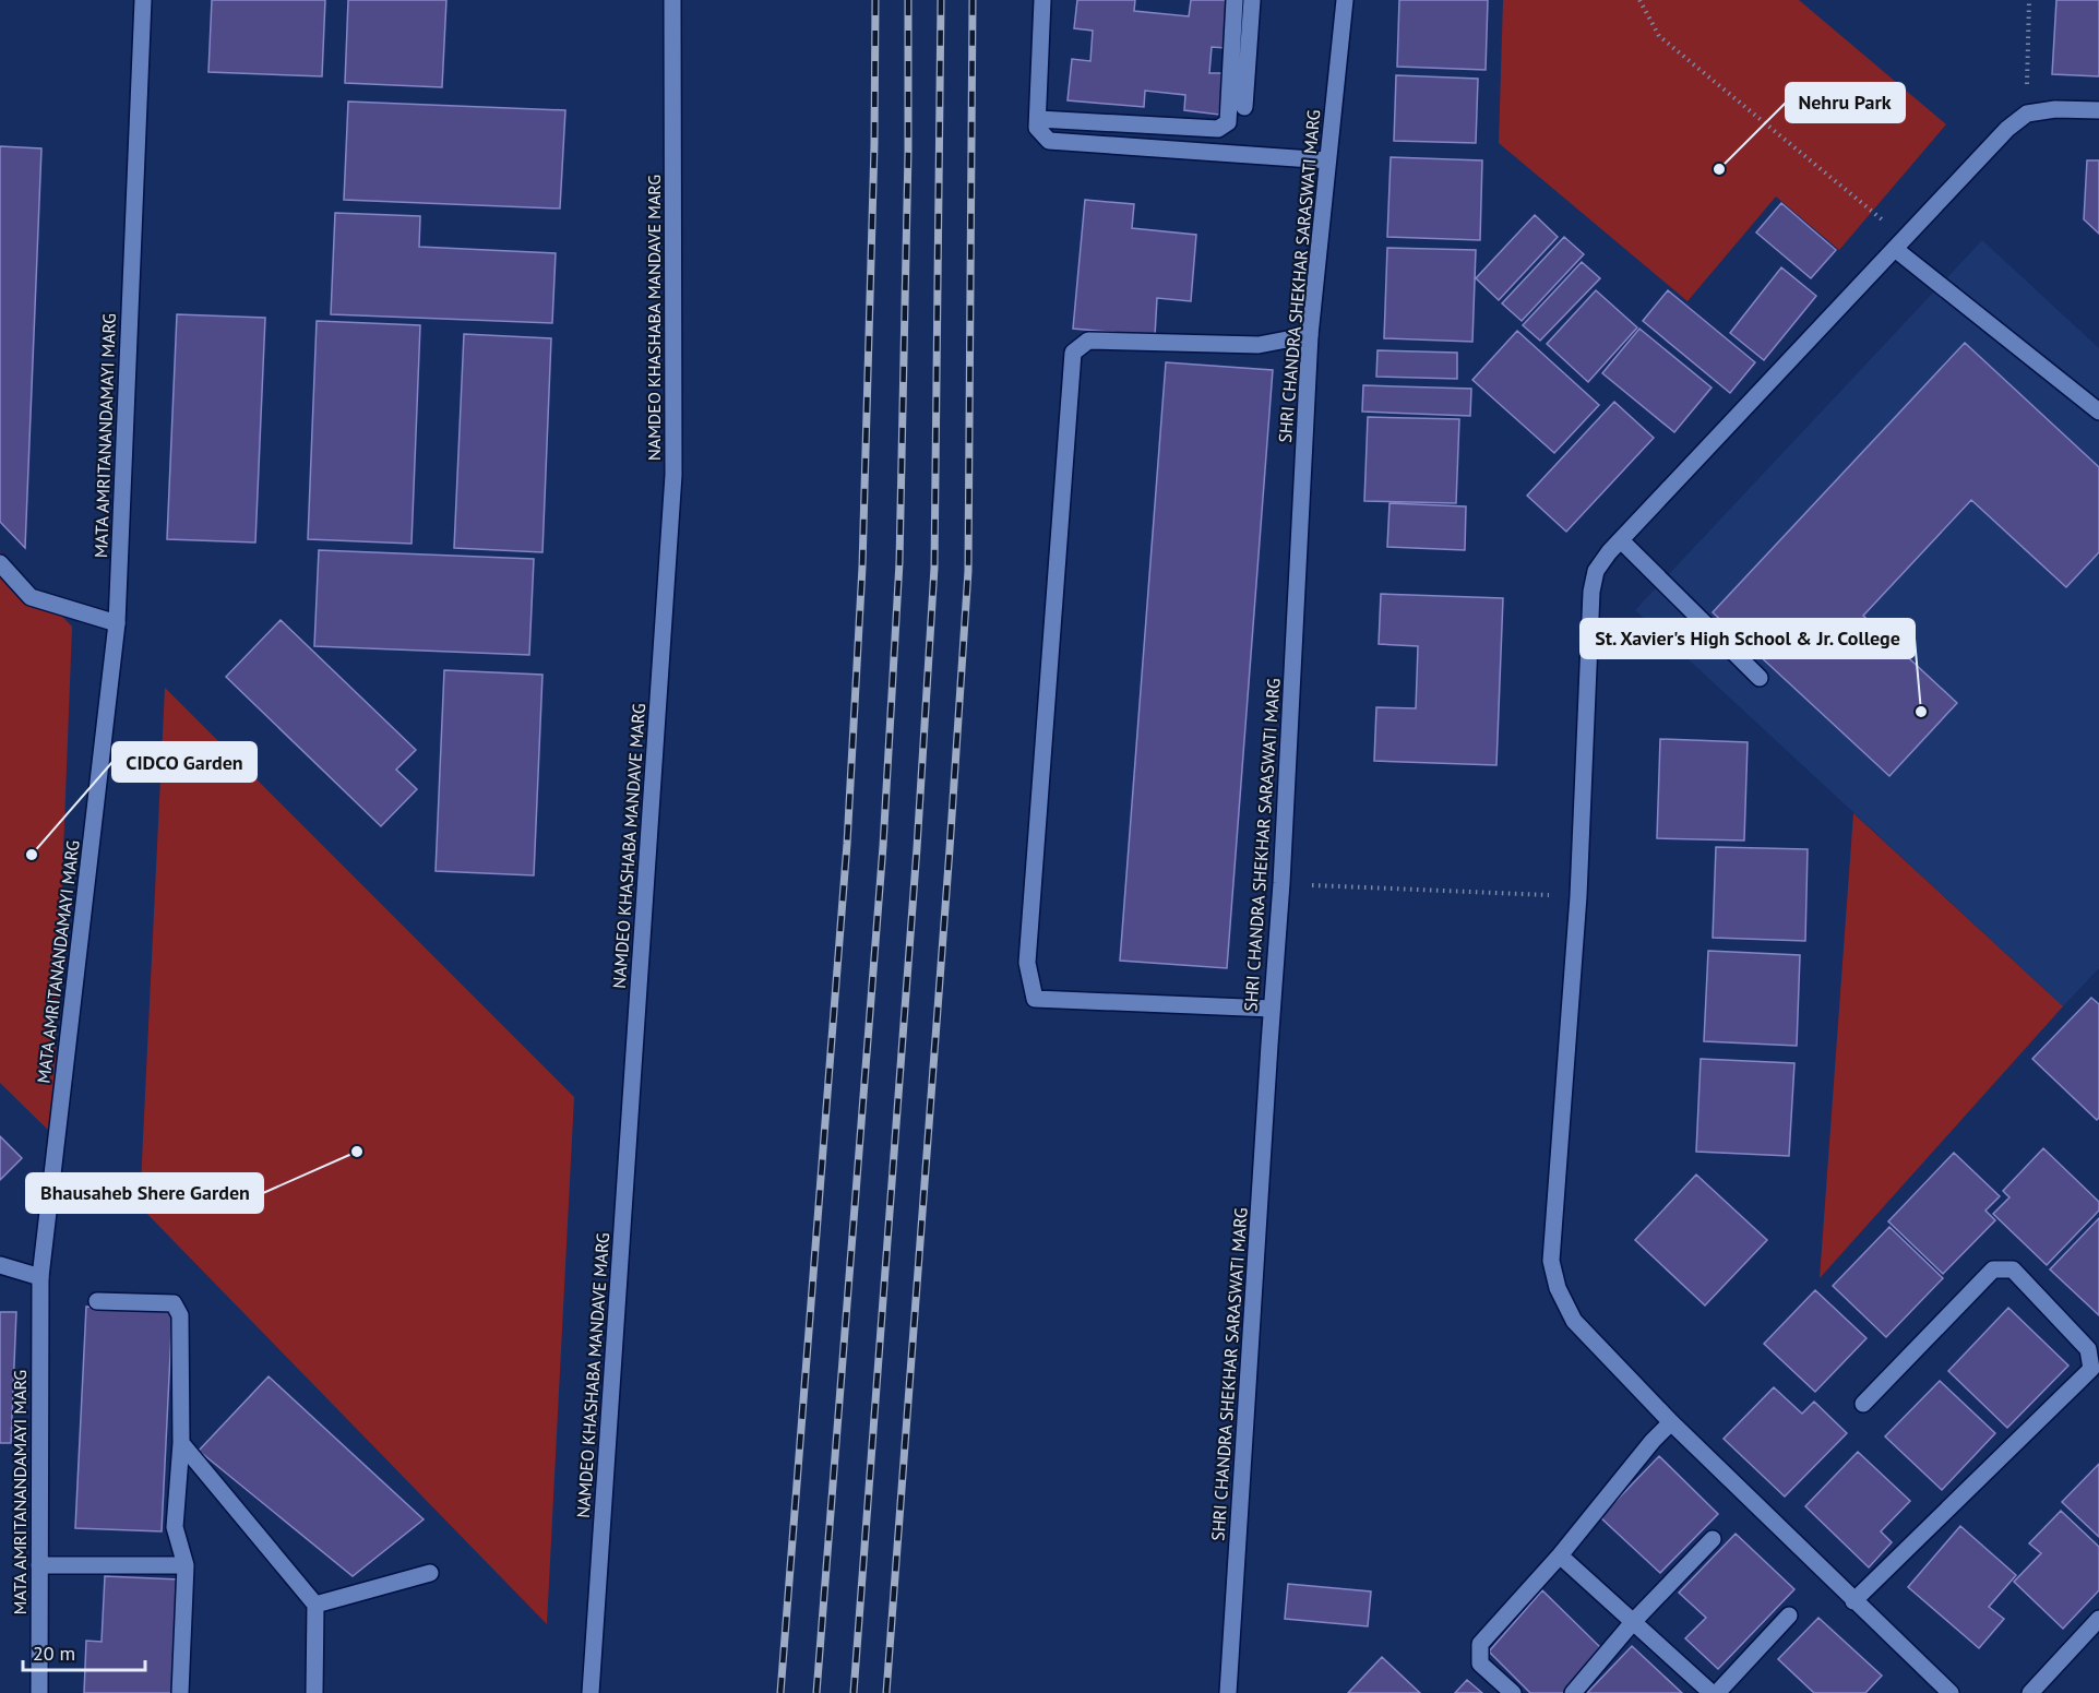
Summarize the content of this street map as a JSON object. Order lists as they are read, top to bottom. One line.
{"streets":{"street":["SHRI CHANDRA SHEKHAR SARASWATI MARG","NAMDEO KHASHABA MANDAVE MARG","MATA AMRITANANDAMAYI MARG"]},"places":["Nehru Park","St. Xavier's High School & Jr. College","CIDCO Garden","Bhausaheb Shere Garden"],"scale_bar":"20 m"}
